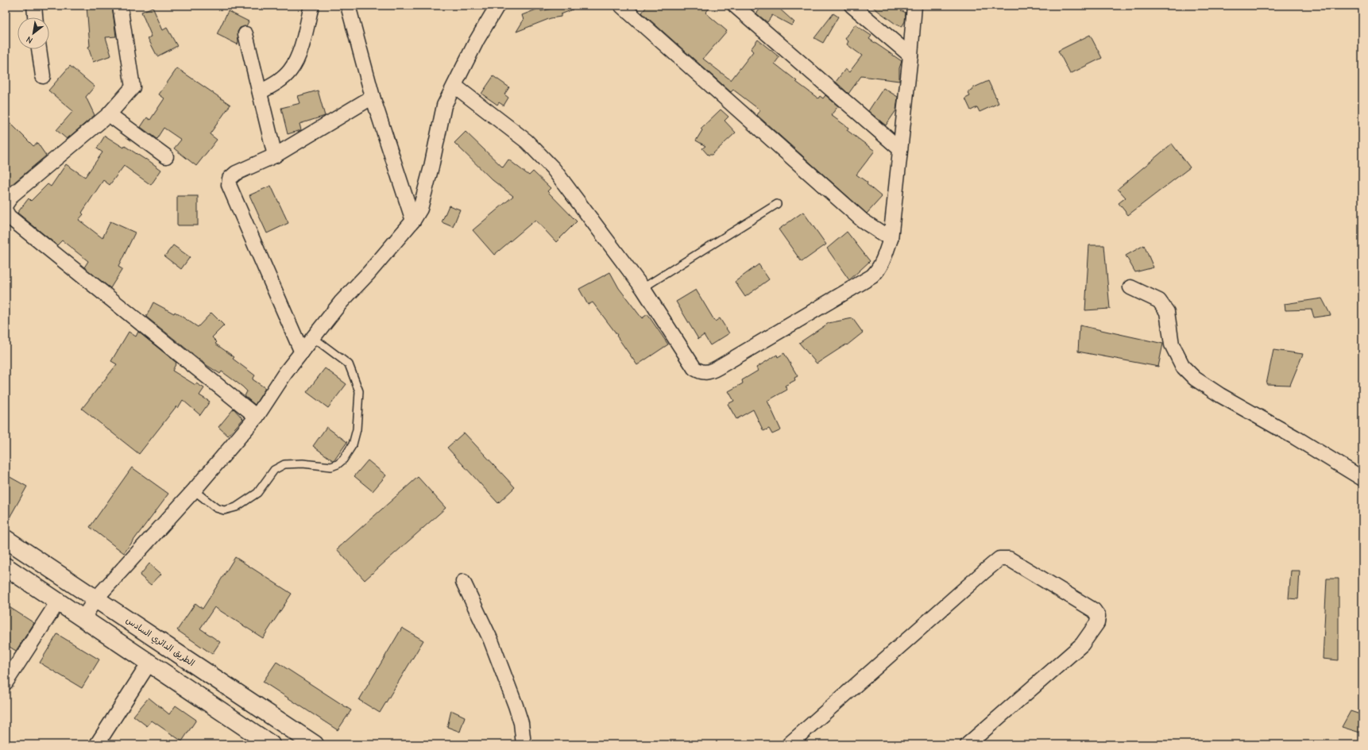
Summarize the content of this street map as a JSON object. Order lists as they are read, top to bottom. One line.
{"streets":{"highway":["الطريق الدائري السادس"]},"north":"bottom left"}
